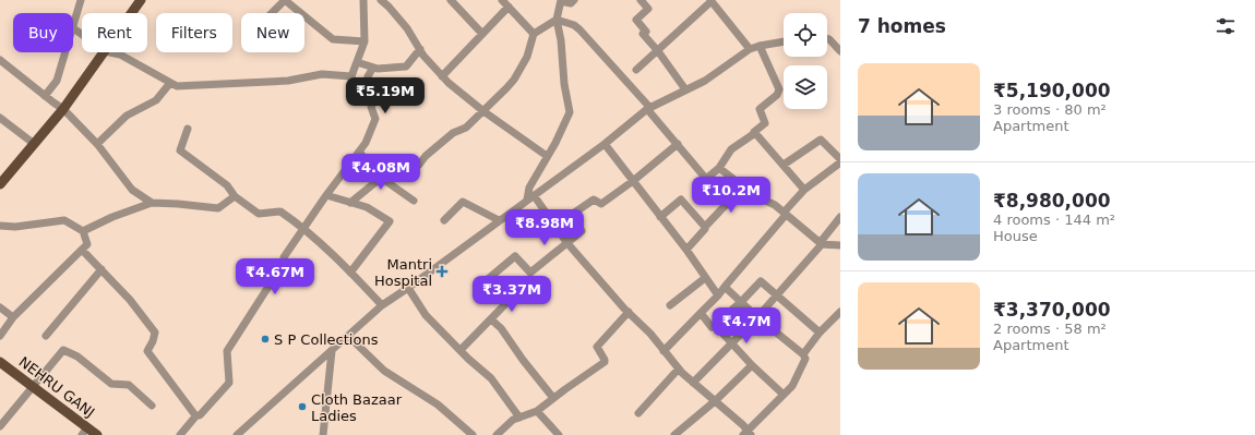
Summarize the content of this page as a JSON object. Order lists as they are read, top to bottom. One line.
{"streets":{"main road":["NEHRU GANJ"]},"places":{"health":["Mantri Hospital"],"other":["S P Collections","Cloth Bazaar Ladies"]},"page":{"heading":"7 homes","chip":["Buy","Rent","Filters","New"],"list":[{"name":"₹5,190,000","note":"3 rooms · 80 m² · Apartment"},{"name":"₹8,980,000","note":"4 rooms · 144 m² · House"},{"name":"₹3,370,000","note":"2 rooms · 58 m² · Apartment"}],"price":["₹5.19M","₹4.08M","₹10.2M","₹8.98M","₹4.67M","₹3.37M","₹4.7M"]}}
